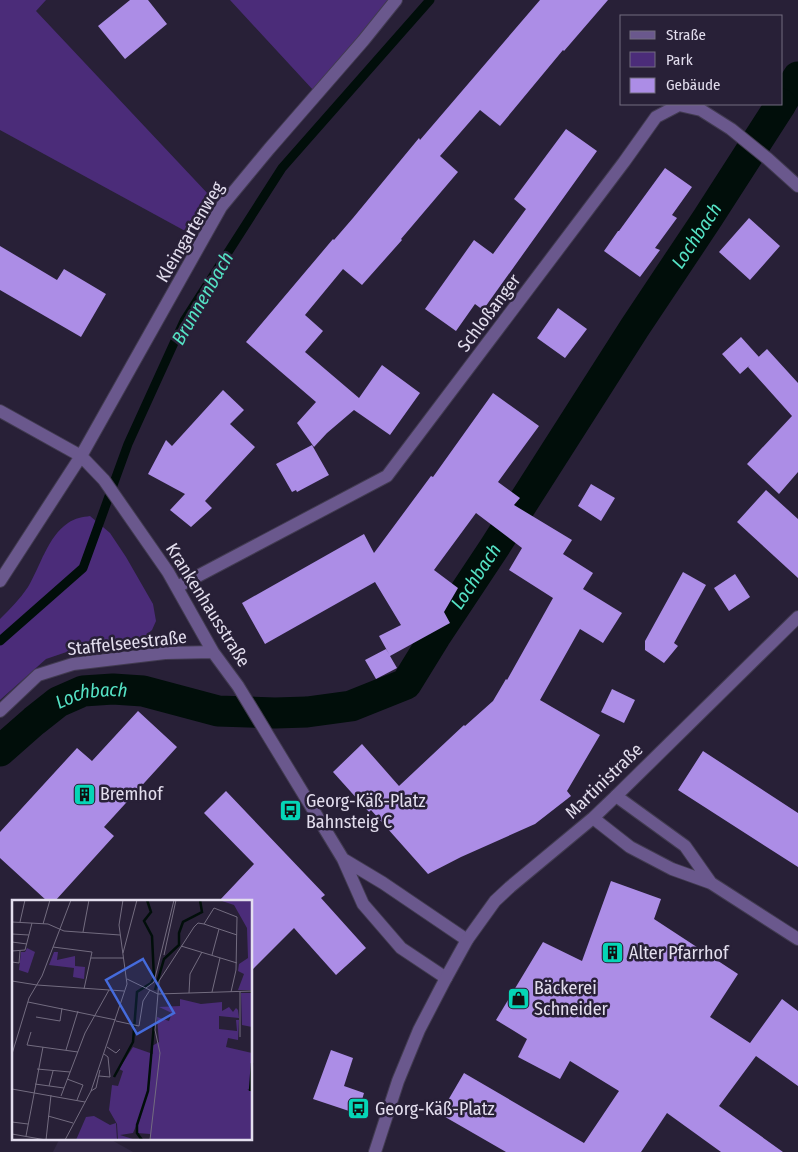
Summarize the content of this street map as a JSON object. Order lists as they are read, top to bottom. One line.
{"streets":{"street":["Kleingartenweg","Schloßanger","Krankenhausstraße","Staffelseestraße","Martinistraße"]},"crossings":[["Kleingartenweg","Krankenhausstraße"],["Schloßanger","Krankenhausstraße"],["Krankenhausstraße","Staffelseestraße"],["Krankenhausstraße","Martinistraße"]],"water":["Lochbach","Brunnenbach"],"places":{"building":["Bremhof","Alter Pfarrhof"],"bus stop":["Georg-Käß-Platz Bahnsteig C","Georg-Käß-Platz"],"shop":["Bäckerei Schneider"]},"legend":["Straße","Park","Gebäude"]}
